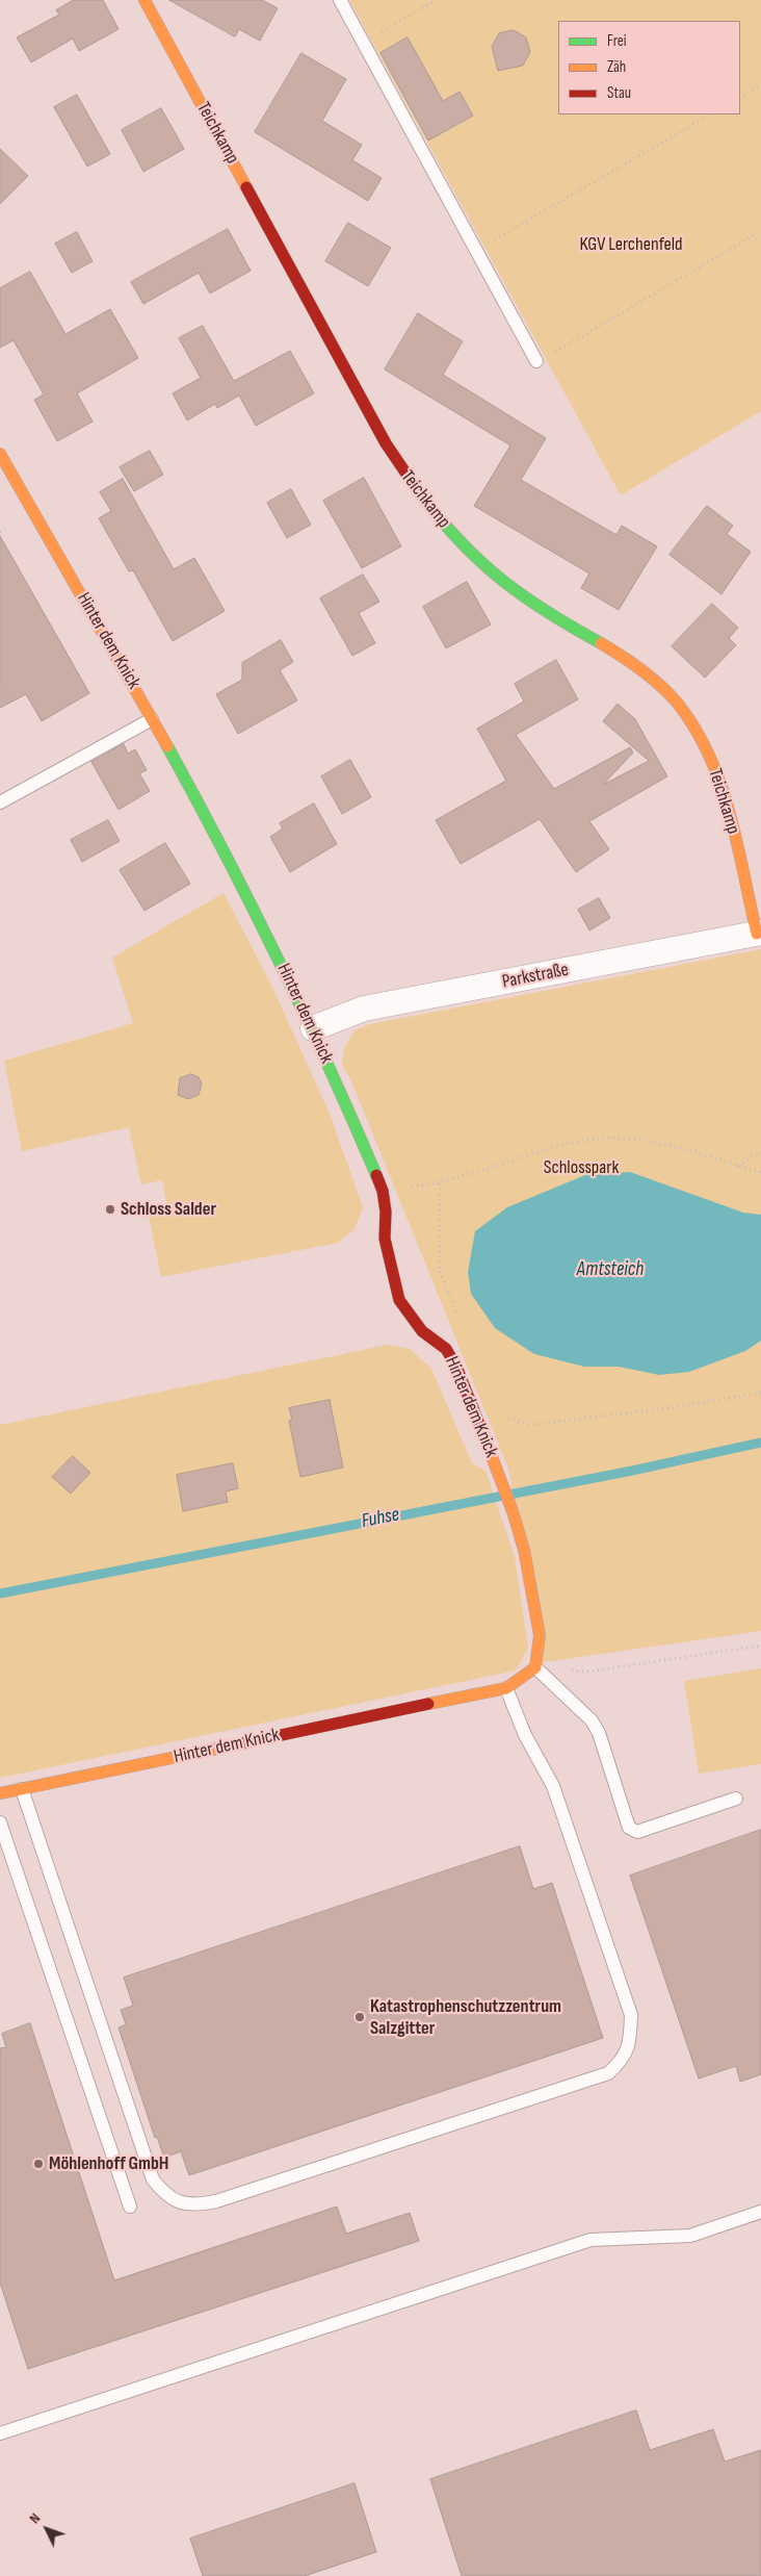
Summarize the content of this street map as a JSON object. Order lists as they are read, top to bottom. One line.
{"streets":{"street":["Teichkamp","Hinter dem Knick","Parkstraße"]},"crossings":[["Teichkamp","Parkstraße"],["Hinter dem Knick","Parkstraße"]],"water":["Amtsteich","Fuhse"],"parks":["KGV Lerchenfeld","Schlosspark"],"places":["Schloss Salder","Katastrophenschutzzentrum Salzgitter","Möhlenhoff GmbH"],"legend":["Frei","Zäh","Stau"],"north":"top left"}
